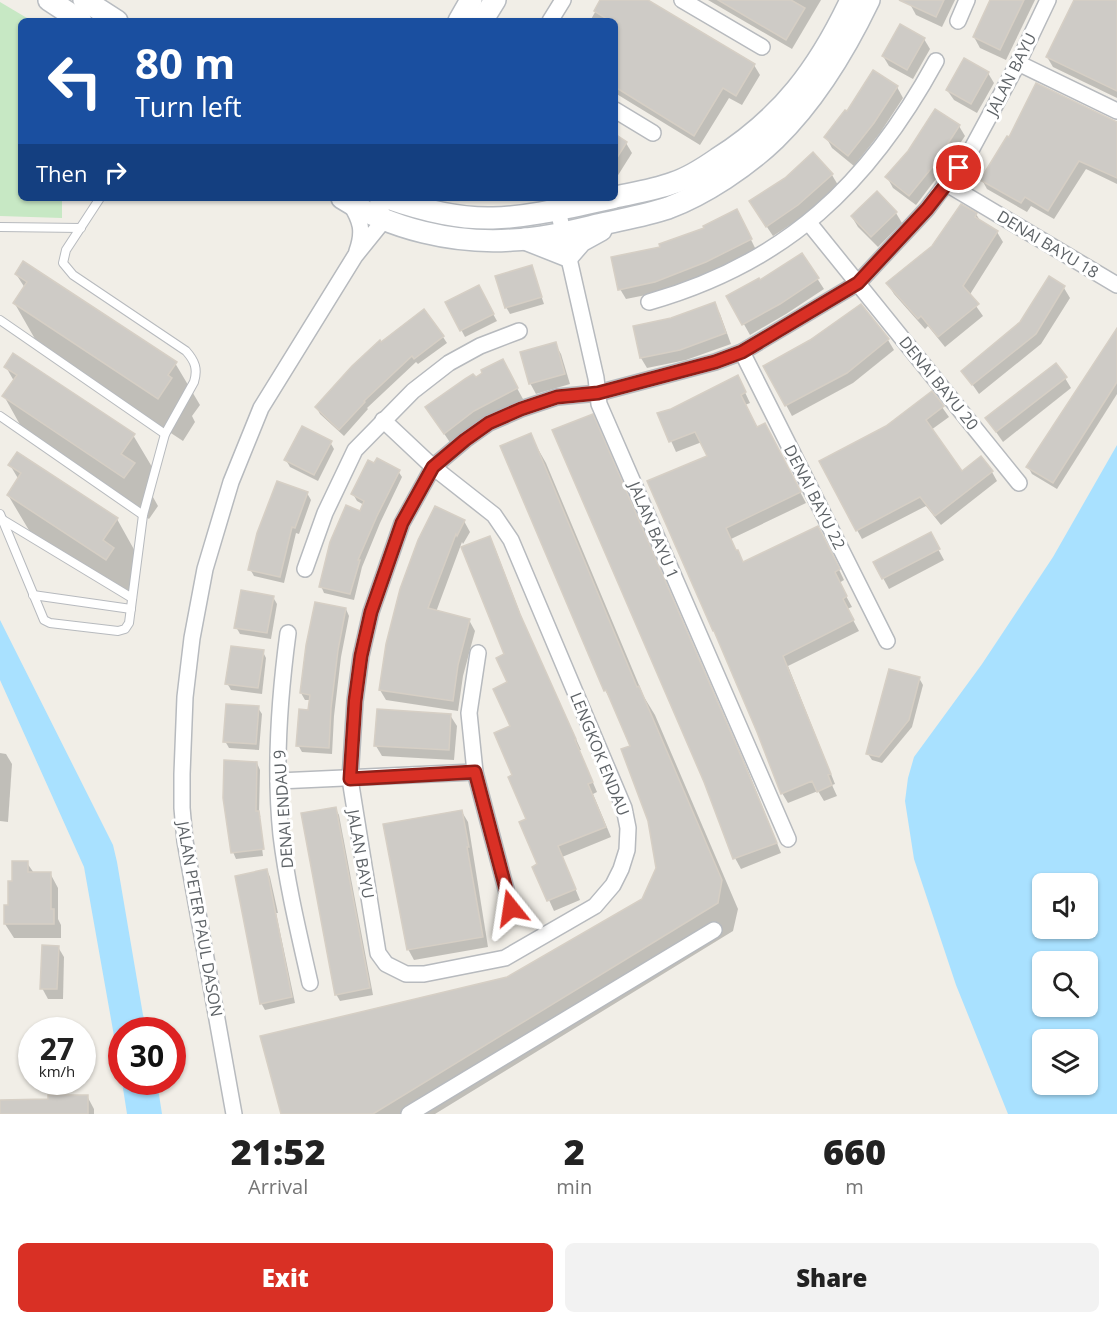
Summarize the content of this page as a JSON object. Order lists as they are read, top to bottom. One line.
{"streets":{"street":["JALAN BAYU","DENAI BAYU 18","DENAI BAYU 20","DENAI BAYU 22","JALAN BAYU 1","LENGKOK ENDAU","DENAI ENDAU 9","JALAN PETER PAUL DASON"]},"crossings":[["JALAN BAYU","DENAI BAYU 18"],["JALAN BAYU","DENAI BAYU 20"],["JALAN BAYU","DENAI BAYU 22"],["JALAN BAYU","JALAN BAYU 1"],["JALAN BAYU","LENGKOK ENDAU"]],"page":{"turn":["80 m","Turn left"],"then":"Then","speed":"27 km/h","limit":"30","eta":["21:52","Arrival","2","min","660","m"],"buttons":["Exit","Share"]}}
